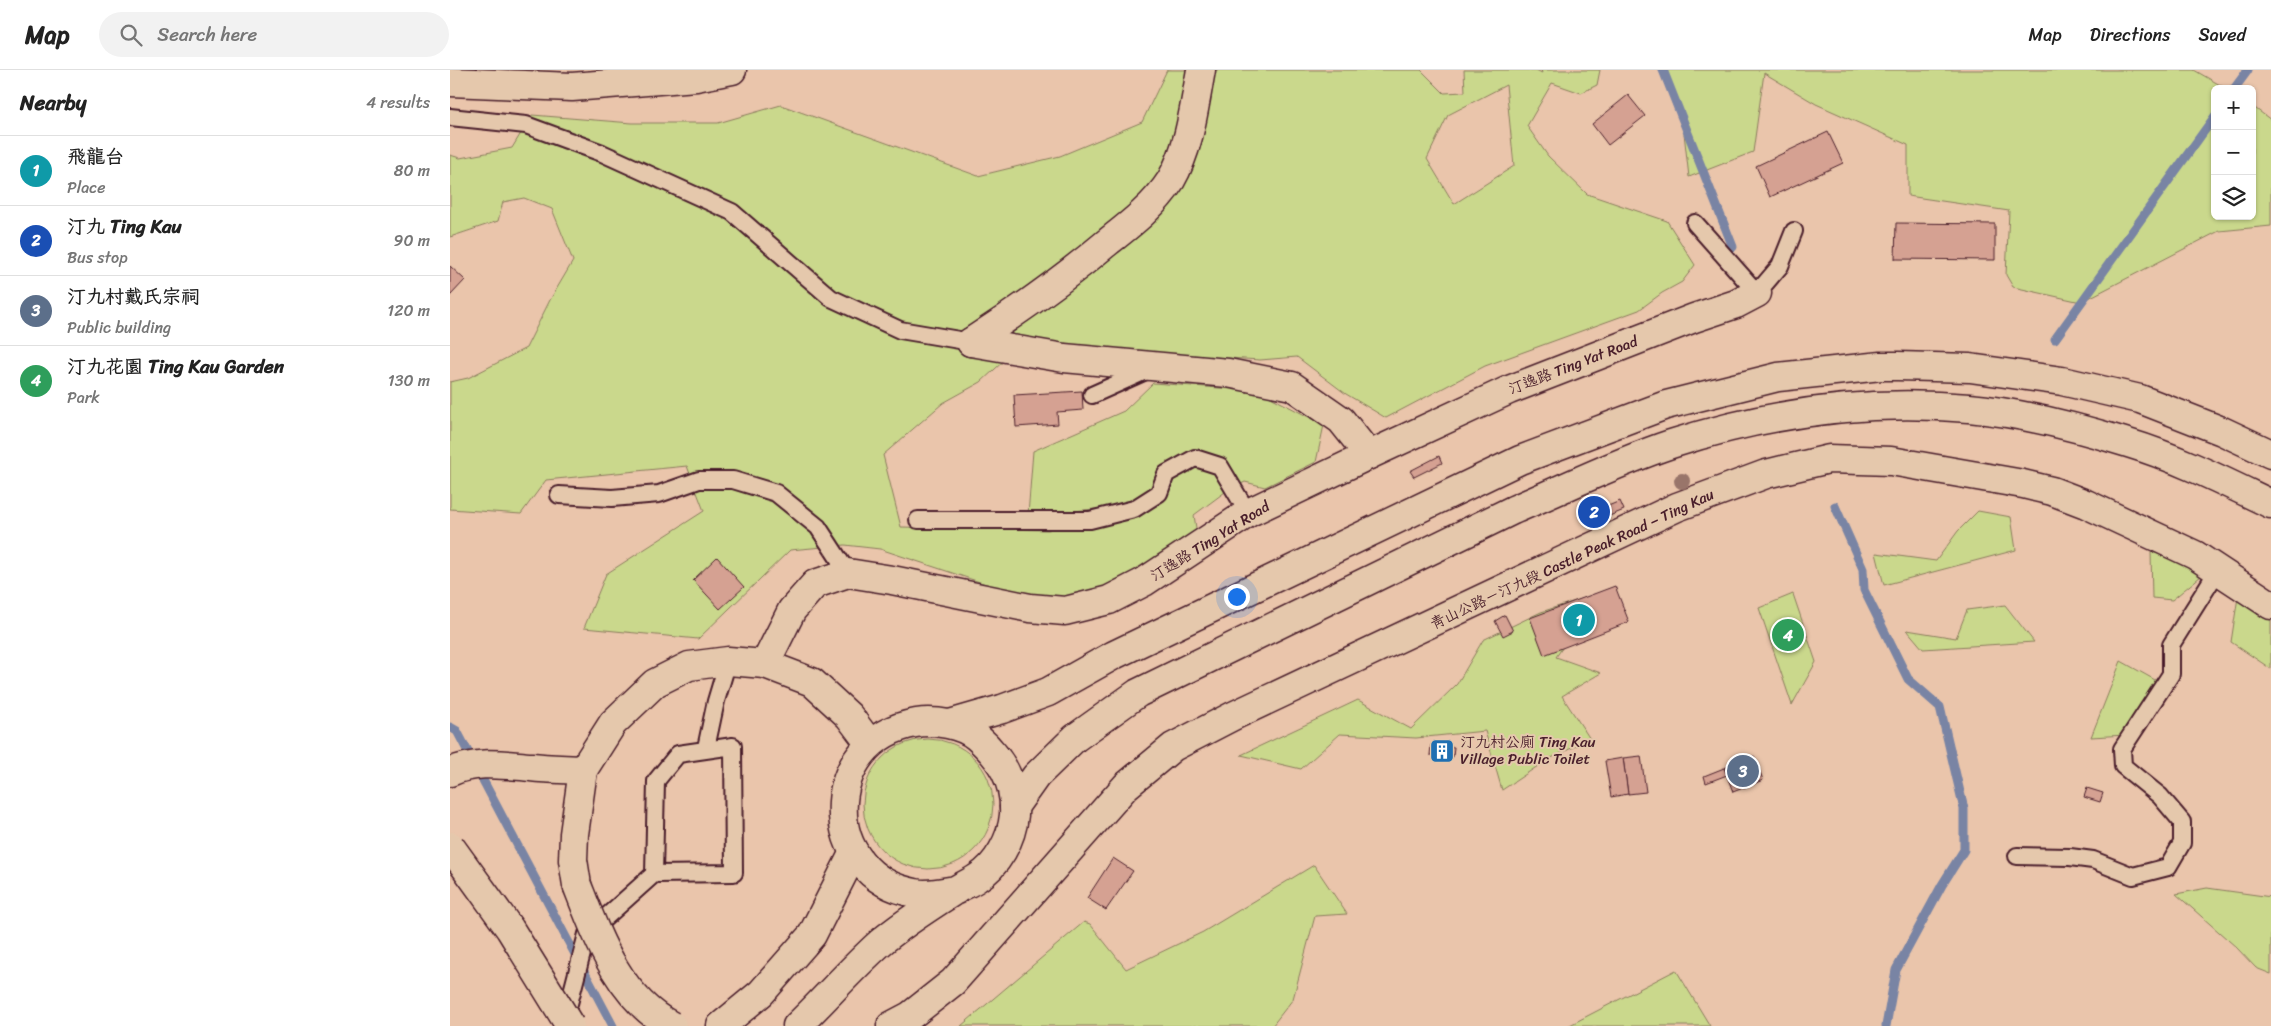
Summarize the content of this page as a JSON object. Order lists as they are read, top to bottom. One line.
{"streets":{"main road":["汀逸路 Ting Yat Road","青山公路－汀九段 Castle Peak Road – Ting Kau"]},"places":{"building":["汀九村公廁 Ting Kau Village Public Toilet"]},"page":{"header":"Map","search":"Search here","nav":["Map","Directions","Saved"],"heading":["Nearby","4 results"],"map_buttons":["+","−"],"list":[{"mark":"1","name":"飛龍台","note":"Place","value":"80 m"},{"mark":"2","name":"汀九 Ting Kau","note":"Bus stop","value":"90 m"},{"mark":"3","name":"汀九村戴氏宗祠","note":"Public building","value":"120 m"},{"mark":"4","name":"汀九花園 Ting Kau Garden","note":"Park","value":"130 m"}],"pins":["2","1","4","3"]}}
